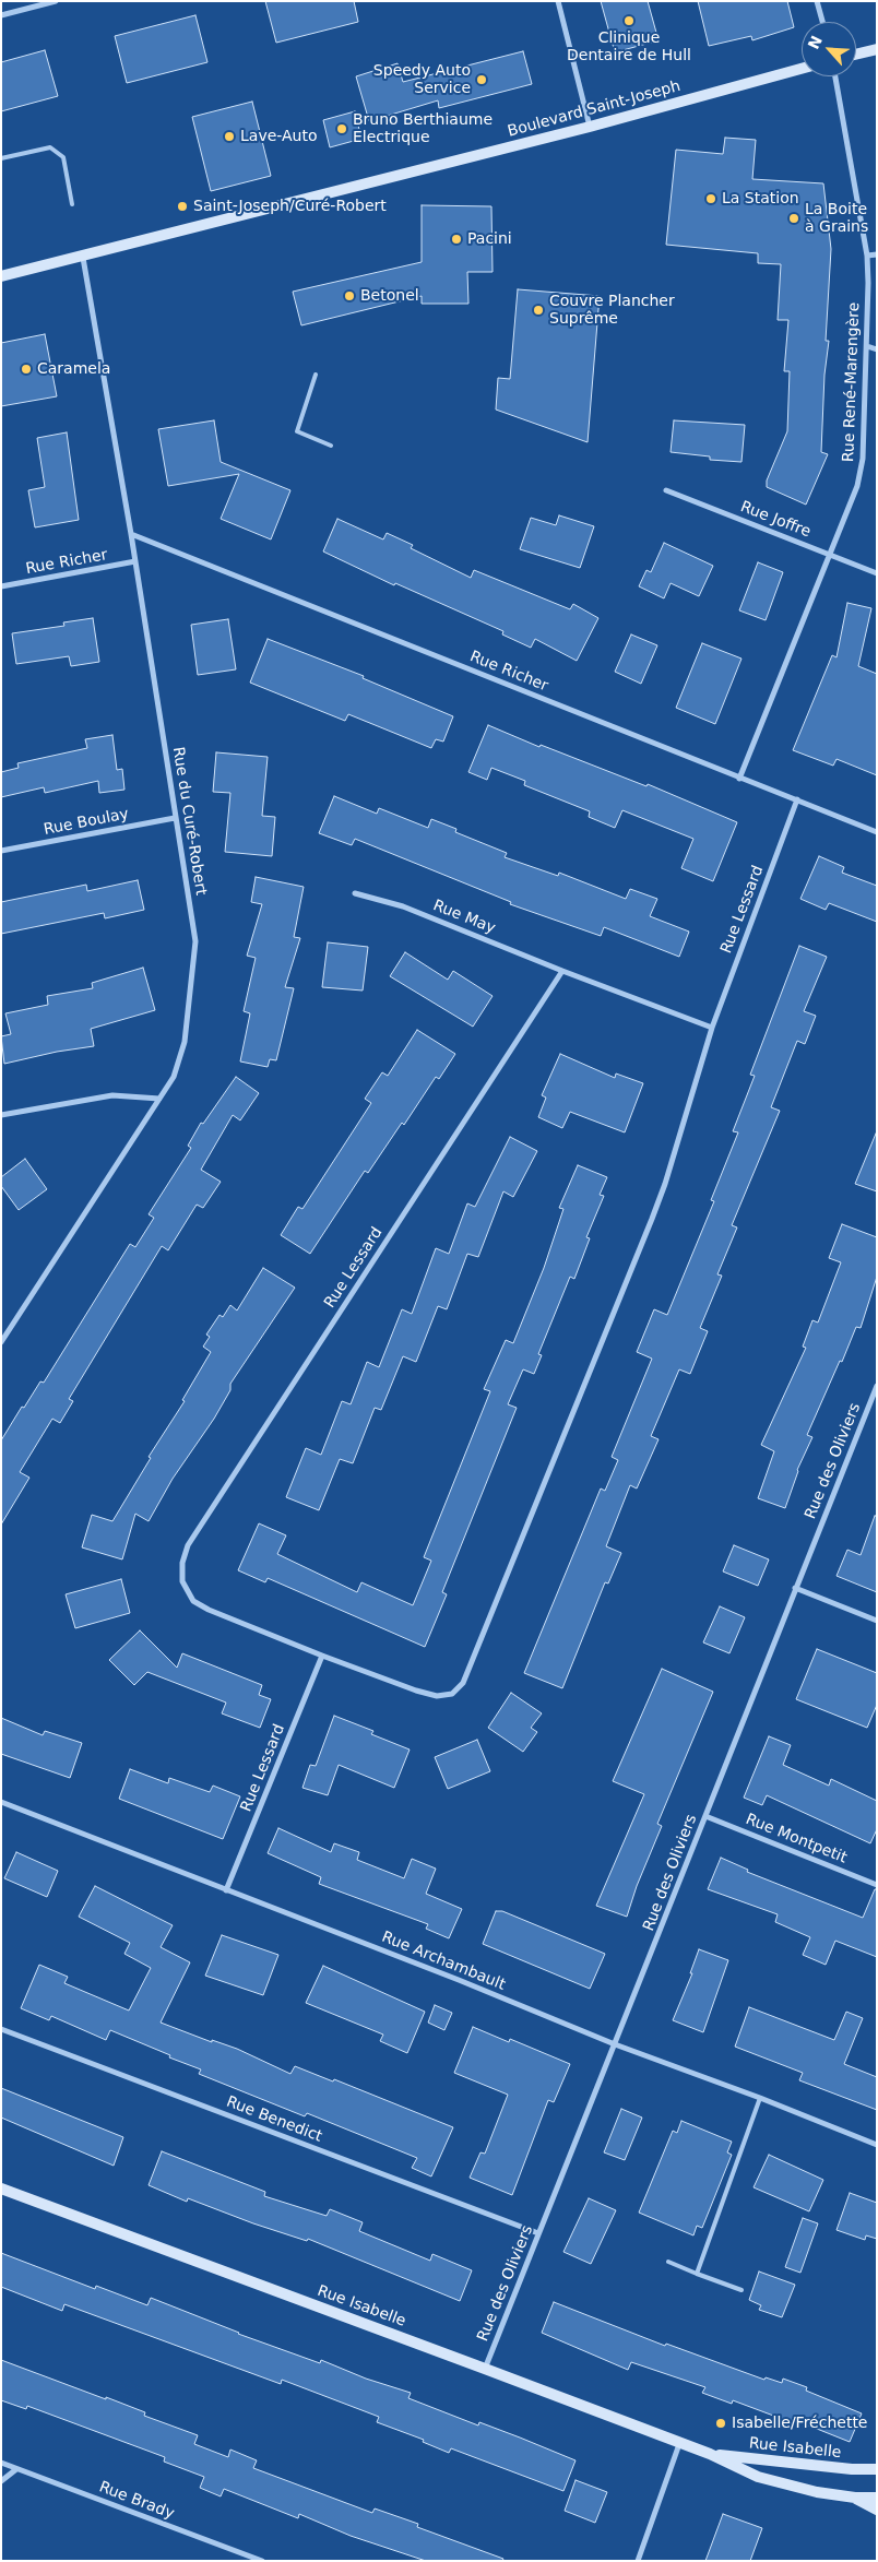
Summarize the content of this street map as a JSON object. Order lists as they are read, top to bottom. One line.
{"streets":{"street":["Boulevard Saint-Joseph","Rue René-Marengère","Rue Joffre","Rue Richer","Rue du Curé-Robert","Rue Boulay","Rue Lessard","Rue May","Rue des Oliviers","Rue Montpetit","Rue Archambault","Rue Benedict","Rue Isabelle","Rue Brady"]},"crossings":[["Boulevard Saint-Joseph","Rue du Curé-Robert"],["Rue René-Marengère","Rue Joffre"],["Rue René-Marengère","Rue Richer"],["Rue Richer","Rue du Curé-Robert"],["Rue Richer","Rue Lessard"],["Rue du Curé-Robert","Rue Boulay"],["Rue Lessard","Rue May"],["Rue Lessard","Rue Archambault"],["Rue des Oliviers","Rue Montpetit"],["Rue des Oliviers","Rue Archambault"],["Rue des Oliviers","Rue Benedict"],["Rue des Oliviers","Rue Isabelle"]],"places":["Clinique Dentaire de Hull","Speedy Auto Service","Bruno Berthiaume Electrique","Lave-Auto","La Station","Saint-Joseph/Curé-Robert","La Boite à Grains","Pacini","Betonel","Couvre Plancher Suprême","Caramela","Isabelle/Fréchette"],"north":"top left"}
